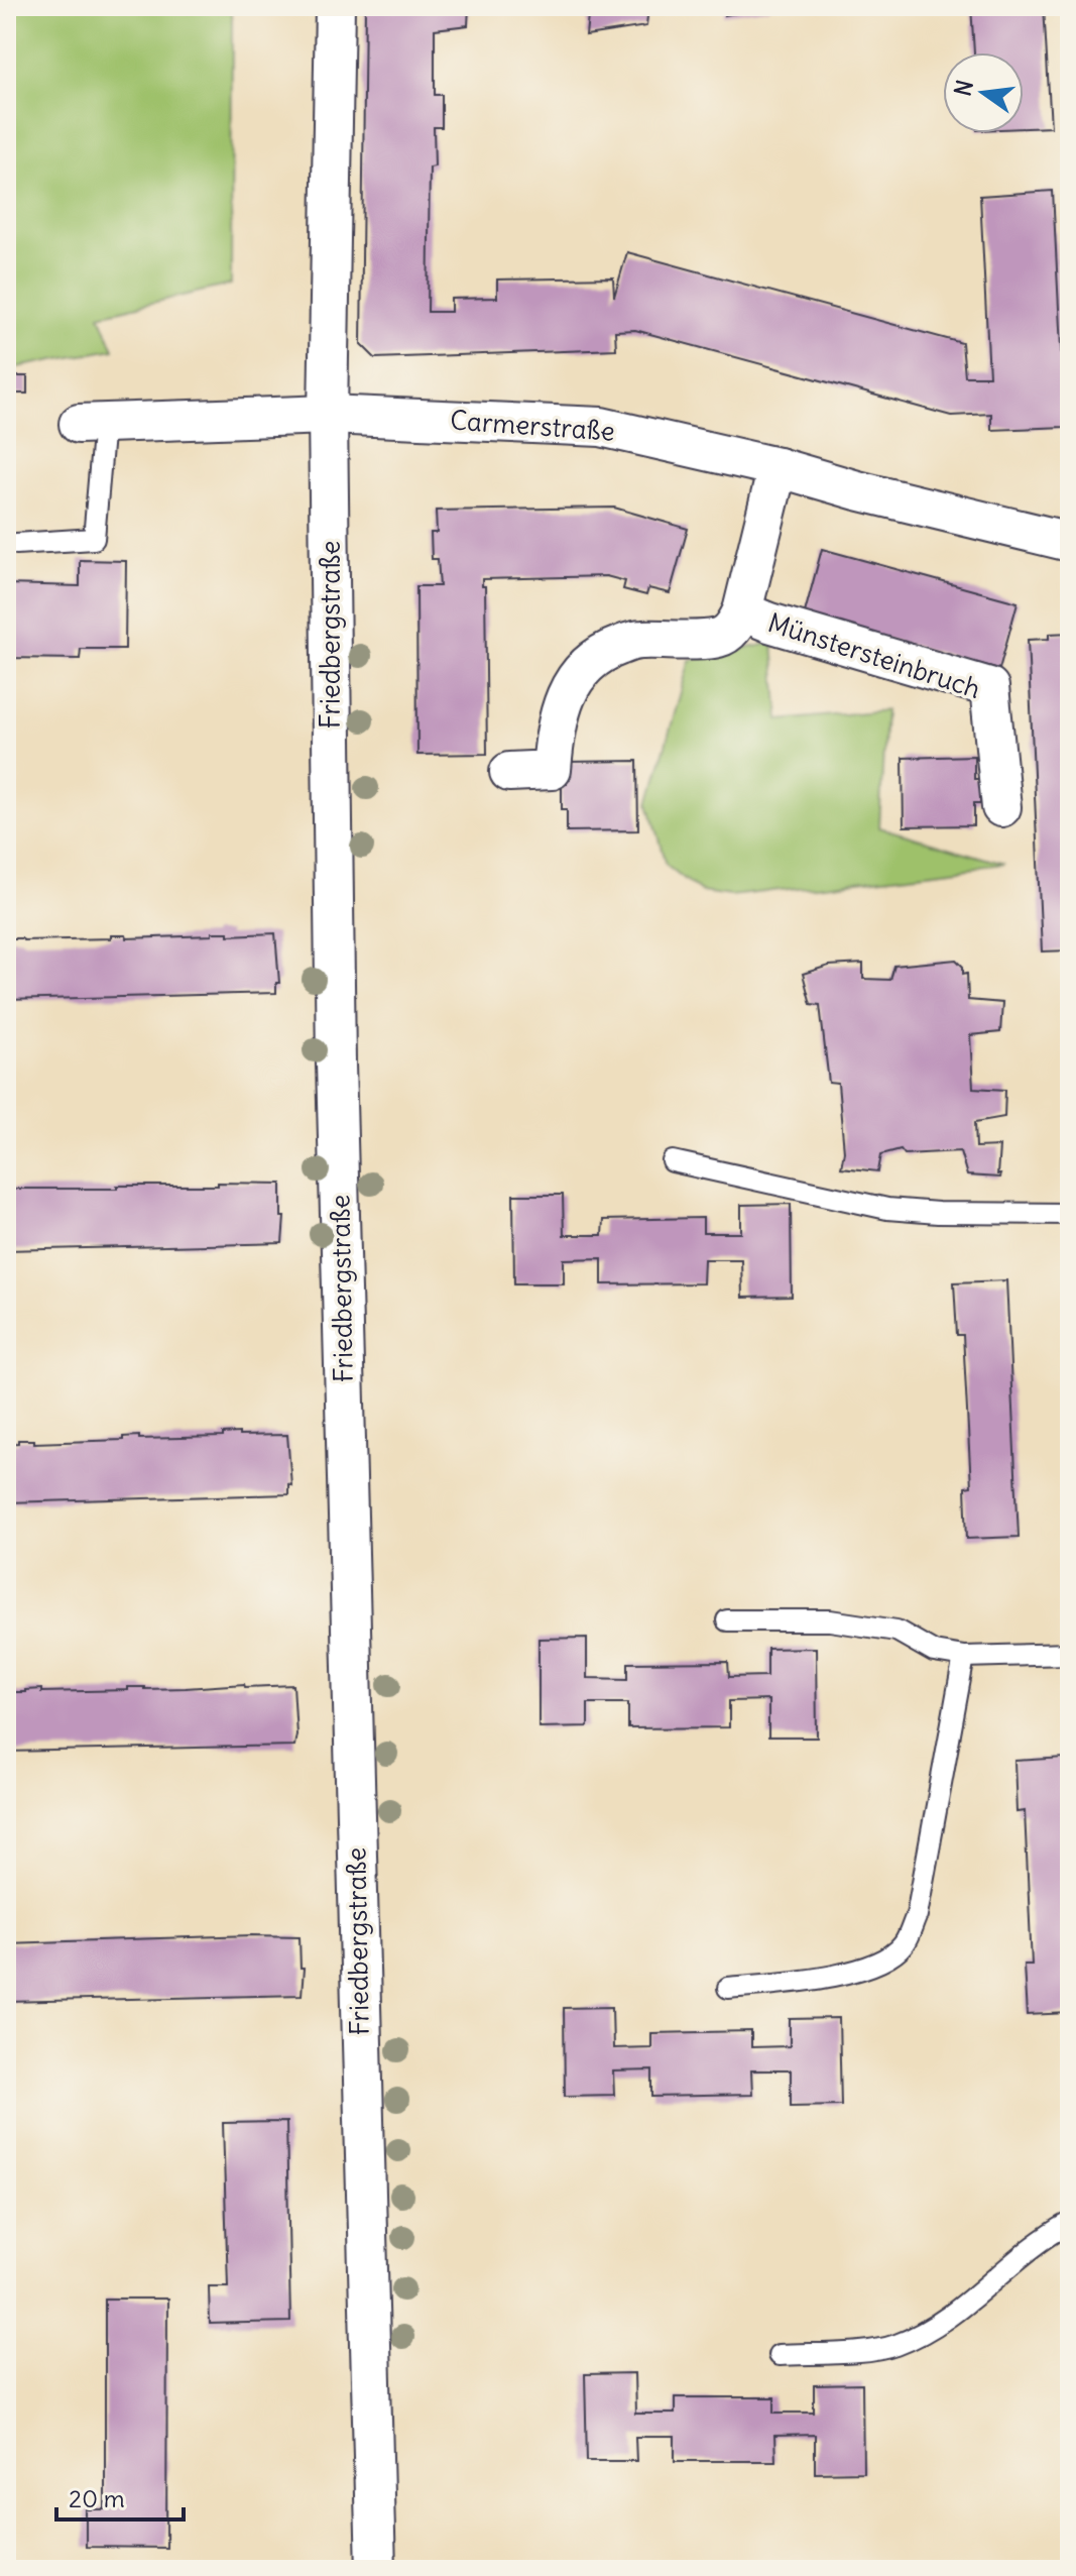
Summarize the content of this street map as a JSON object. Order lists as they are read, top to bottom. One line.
{"streets":{"street":["Carmerstraße","Friedbergstraße","Münstersteinbruch"]},"crossings":[["Carmerstraße","Friedbergstraße"],["Carmerstraße","Münstersteinbruch"]],"scale_bar":"20 m","north":"left"}
